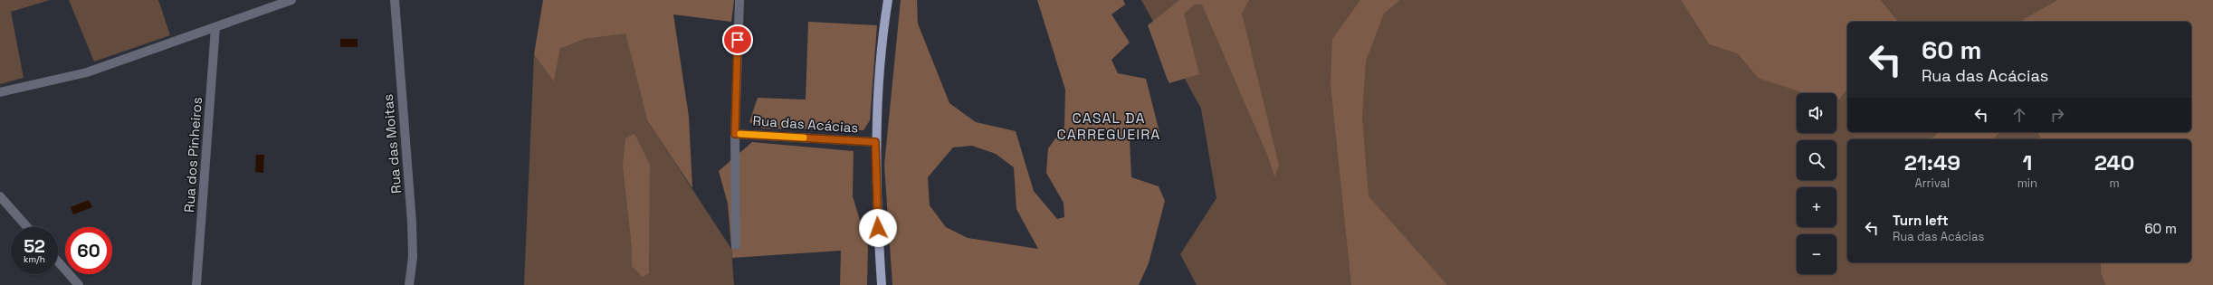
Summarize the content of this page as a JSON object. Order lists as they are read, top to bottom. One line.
{"streets":{"street":["Rua das Acácias","Rua das Moitas","Rua dos Pinheiros"]},"districts":["CASAL DA CARREGUEIRA"],"page":{"turn":["60 m","Rua das Acácias"],"map_buttons":["+","−"],"eta":["21:49","Arrival","1","min","240","m"],"list":[{"name":"Turn left","note":"Rua das Acácias","value":"60 m"}],"speed":"52 km/h","limit":"60"}}
